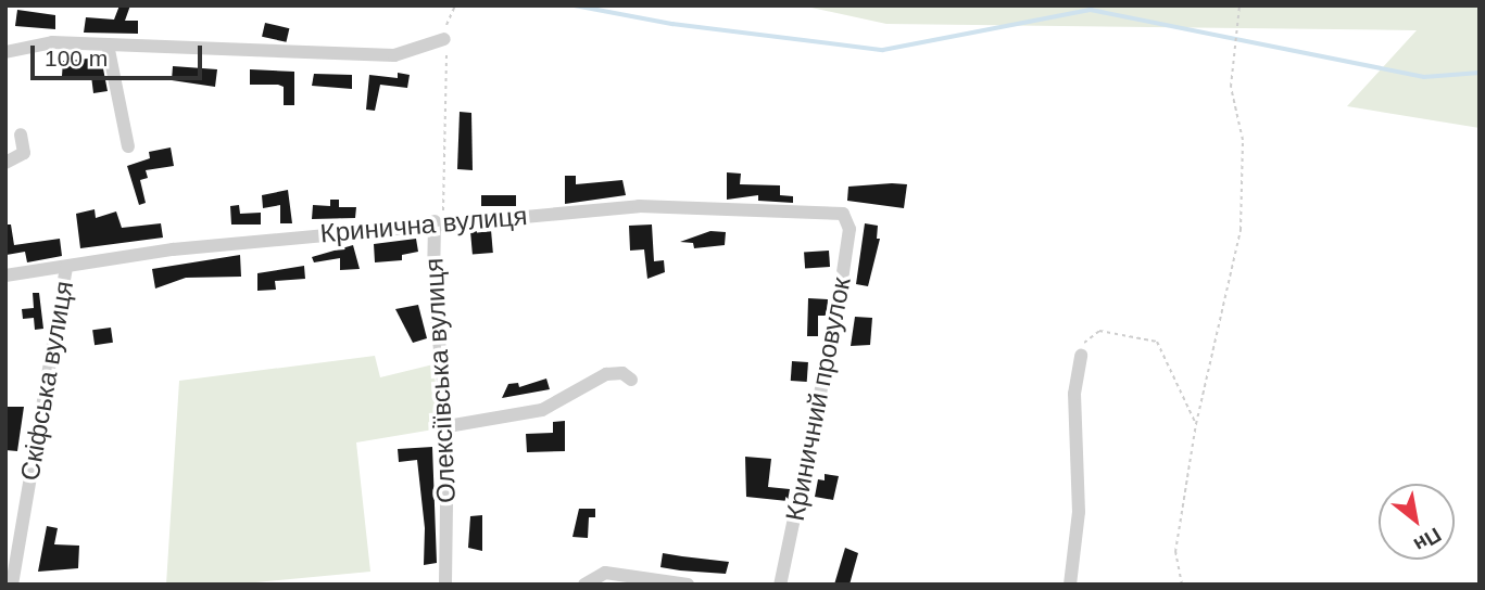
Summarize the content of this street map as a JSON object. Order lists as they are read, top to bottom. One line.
{"streets":{"street":["Кринична вулиця","Скіфська вулиця","Олексіївська вулиця","Криничний провулок"]},"crossings":[["Кринична вулиця","Скіфська вулиця"],["Кринична вулиця","Олексіївська вулиця"],["Кринична вулиця","Криничний провулок"]],"scale_bar":"100 m","north":"bottom right"}
